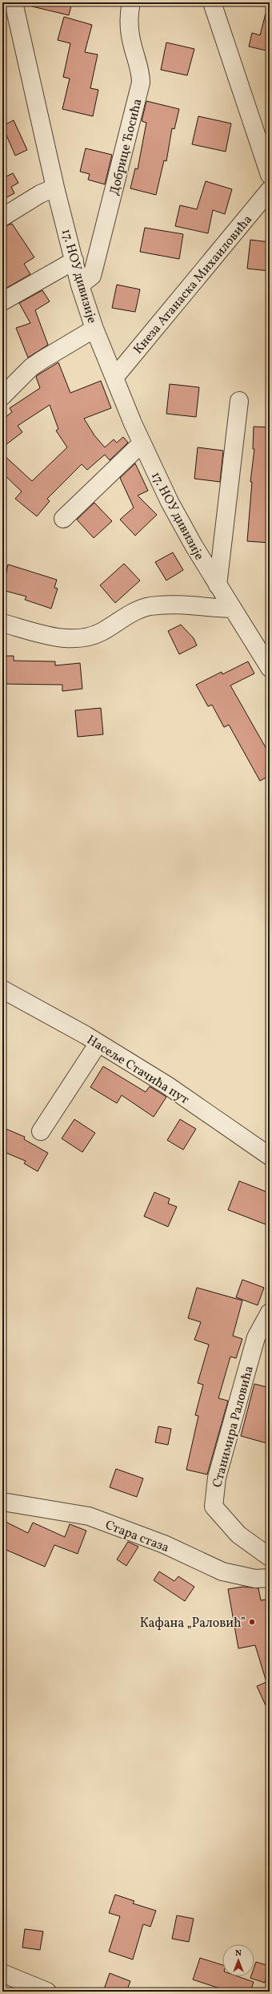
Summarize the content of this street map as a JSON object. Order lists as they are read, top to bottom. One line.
{"streets":{"street":["Добрице Ћосића","17. НОУ дивизије","Кнеза Атанаска Михаиловића","Насеље Стачића пут","Станимира Раловића","Стара стаза"]},"crossings":[["Добрице Ћосића","17. НОУ дивизије"],["17. НОУ дивизије","Кнеза Атанаска Михаиловића"]],"places":["Кафана „Раловић”"],"north":"top"}
